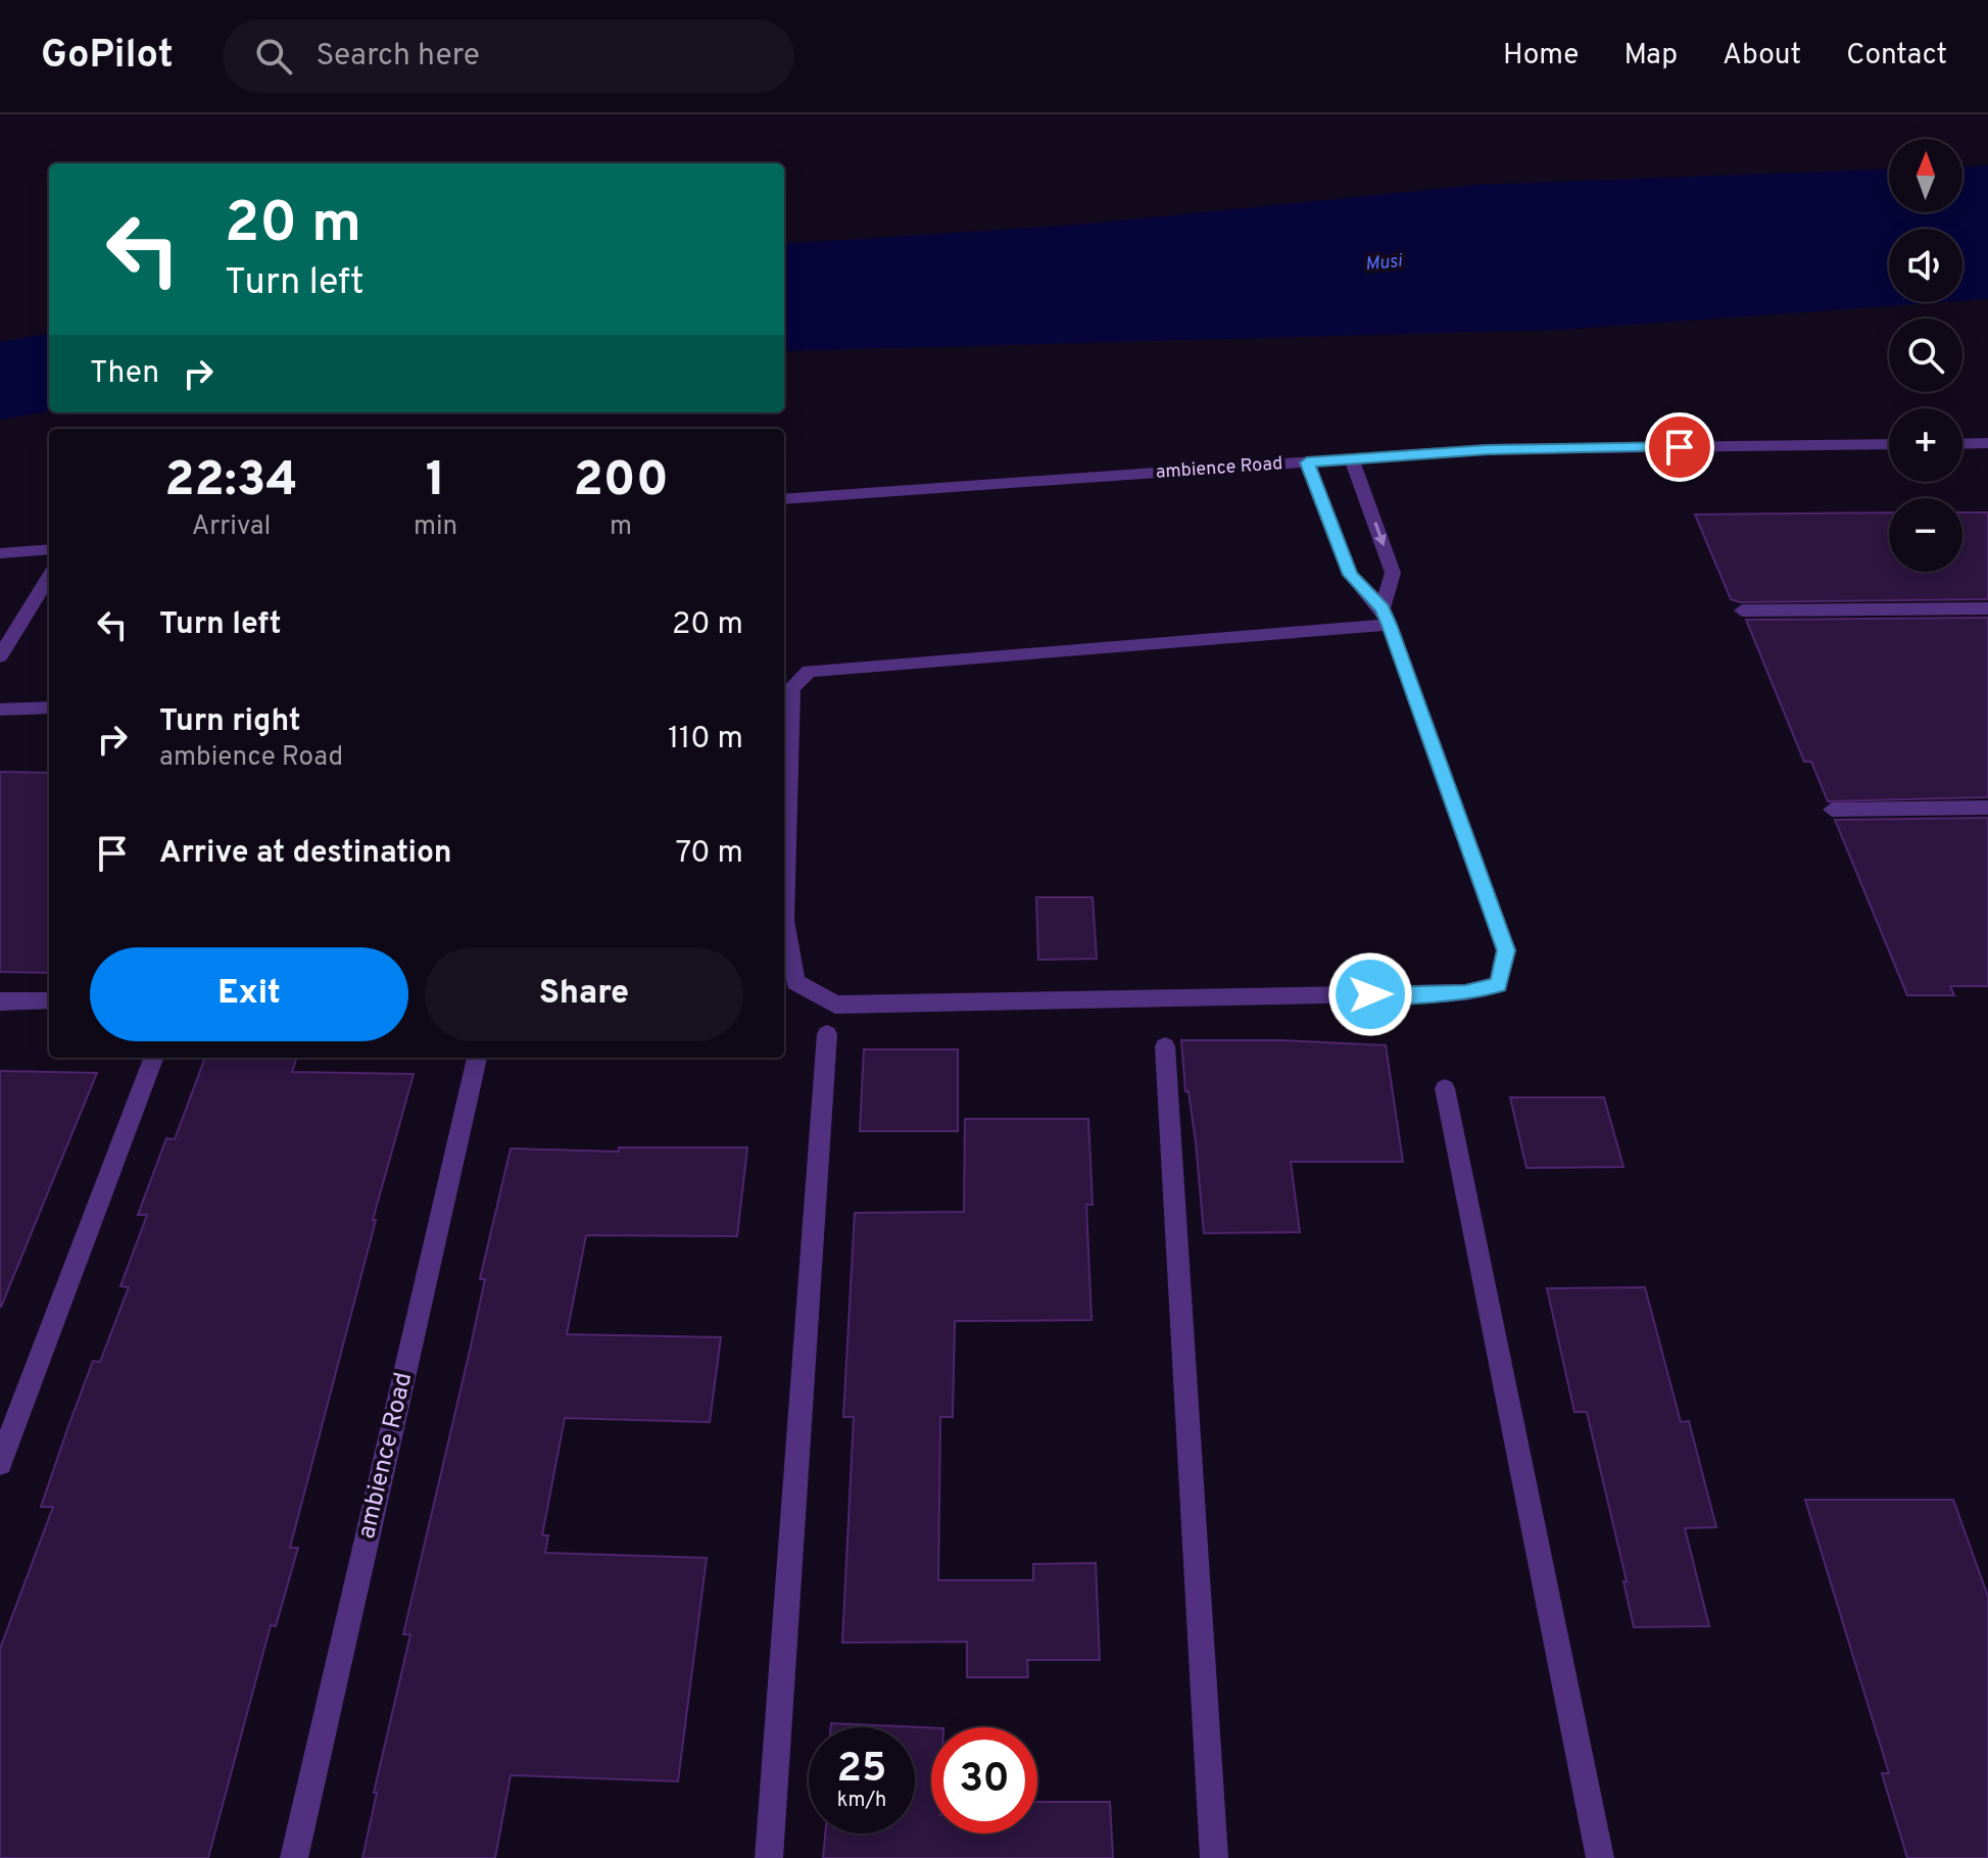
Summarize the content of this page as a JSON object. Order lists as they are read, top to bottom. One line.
{"streets":{"street":["ambience Road"]},"water":["Musi"],"north":"top","page":{"header":"GoPilot","search":"Search here","nav":["Home","Map","About","Contact"],"map_buttons":["+","−"],"turn":["20 m","Turn left"],"then":"Then","eta":["22:34","Arrival","1","min","200","m"],"list":[{"name":"Turn left","value":"20 m"},{"name":"Turn right","note":"ambience Road","value":"110 m"},{"name":"Arrive at destination","value":"70 m"}],"buttons":["Exit","Share"],"speed":"25 km/h","limit":"30"}}
